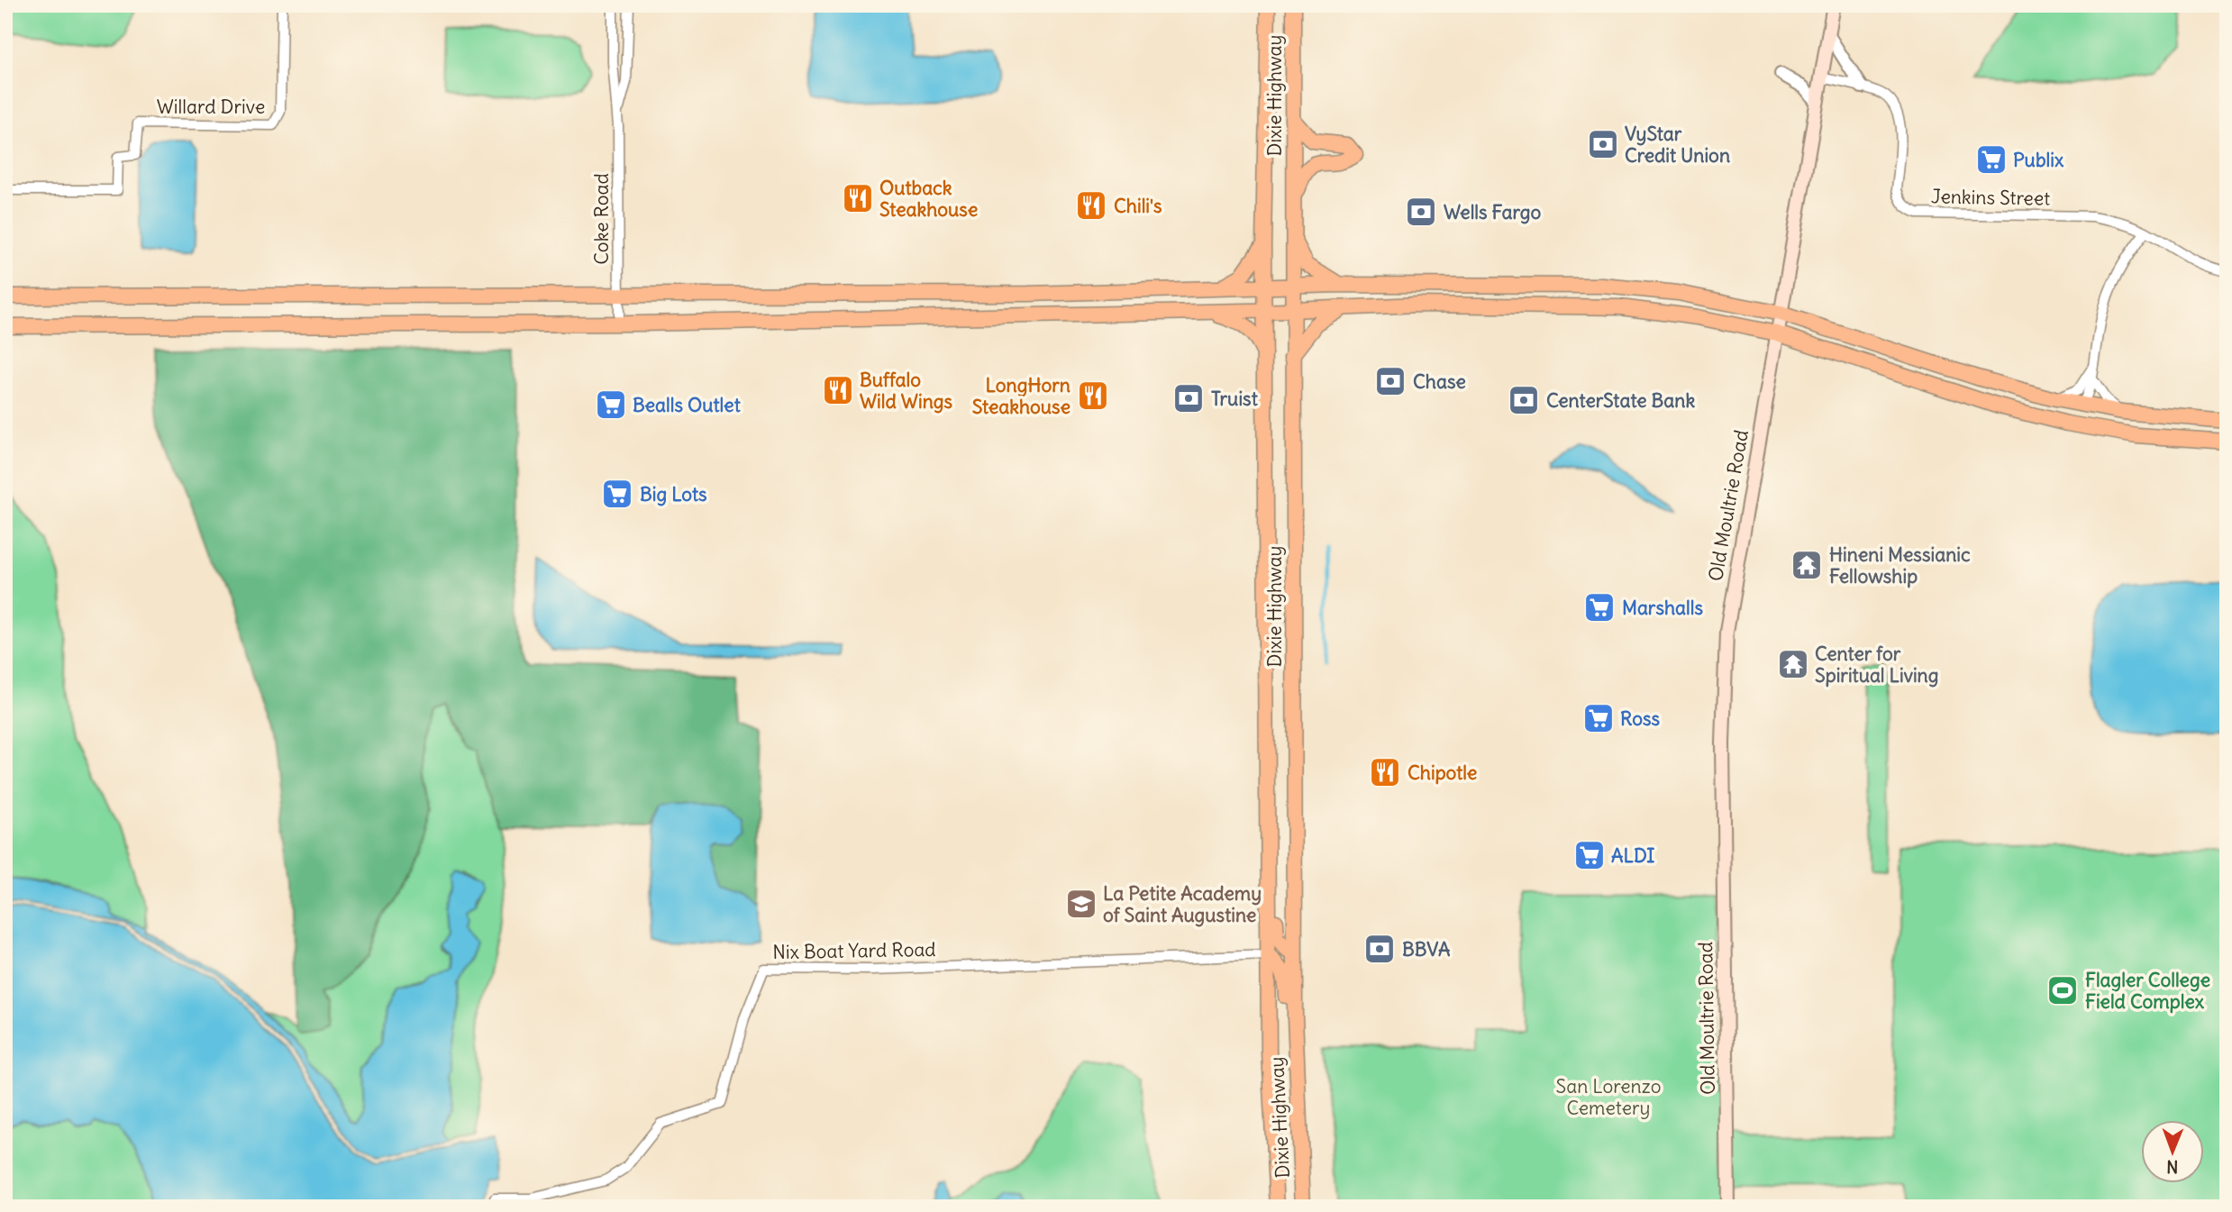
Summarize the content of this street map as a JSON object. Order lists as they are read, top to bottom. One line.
{"streets":{"main road":["Dixie Highway","Old Moultrie Road"],"street":["Willard Drive","Jenkins Street","Coke Road","Nix Boat Yard Road"]},"crossings":[["Dixie Highway","Nix Boat Yard Road"],["Jenkins Street","Old Moultrie Road"]],"parks":["San Lorenzo Cemetery"],"places":{"bank":["VyStar Credit Union","Wells Fargo","Chase","Truist","CenterState Bank","BBVA"],"supermarket":["Publix","Bealls Outlet","Big Lots","Marshalls","Ross","ALDI"],"restaurant":["Outback Steakhouse","Chili's","Buffalo Wild Wings","LongHorn Steakhouse","Chipotle"],"temple":["Hineni Messianic Fellowship","Center for Spiritual Living"],"school or university":["La Petite Academy of Saint Augustine"],"sports":["Flagler College Field Complex"]},"north":"bottom"}
